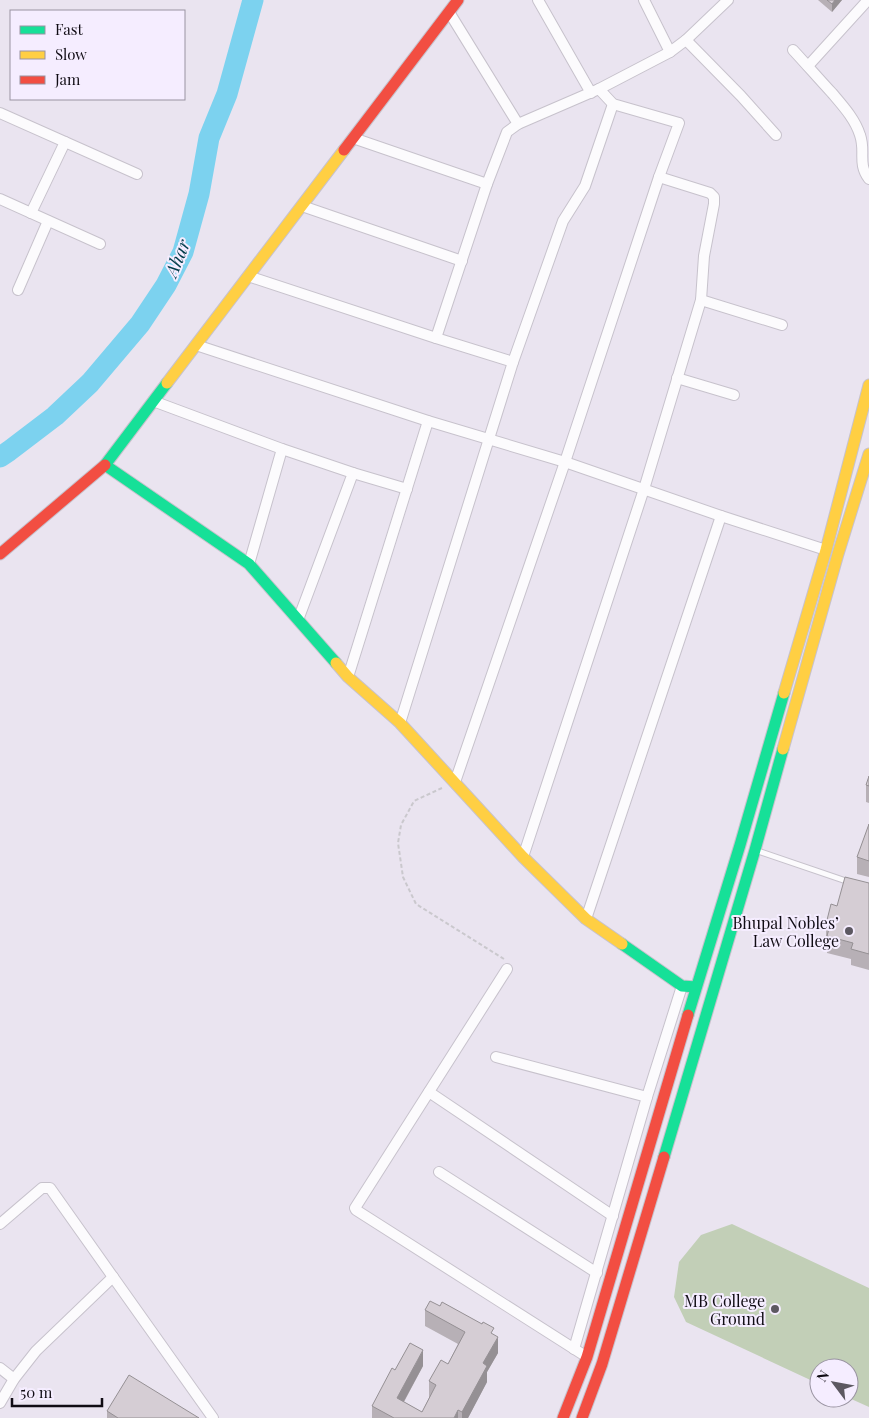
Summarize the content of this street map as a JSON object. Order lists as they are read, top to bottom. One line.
{"water":["Ahar"],"places":["Bhupal Nobles’ Law College","MB College Ground"],"legend":["Fast","Slow","Jam"],"scale_bar":"50 m","north":"top left"}
